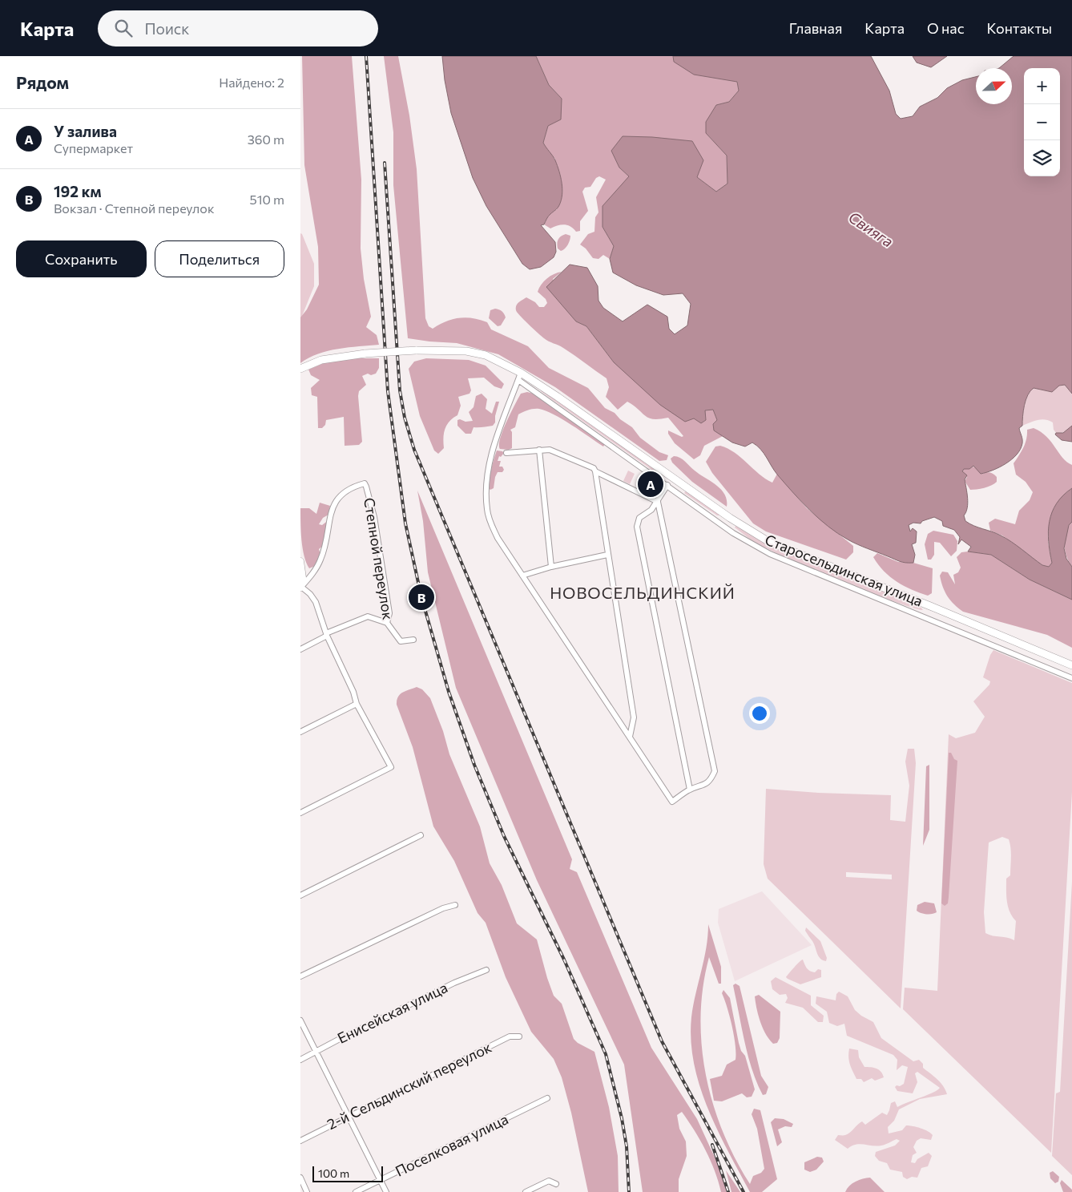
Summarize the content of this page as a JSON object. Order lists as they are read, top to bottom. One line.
{"streets":{"main road":["Старосельдинская улица"],"street":["Степной переулок","Енисейская улица","2-й Сельдинский переулок","Поселковая улица"]},"districts":["НОВОСЕЛЬДИНСКИЙ"],"water":["Свияга"],"scale_bar":"100 m","north":"right","page":{"header":"Карта","search":"Поиск","nav":["Главная","Карта","О нас","Контакты"],"heading":["Рядом","Найдено: 2"],"map_buttons":["+","−"],"list":[{"mark":"A","name":"У залива","note":"Супермаркет","value":"360 m"},{"mark":"B","name":"192 км","note":"Вокзал · Степной переулок","value":"510 m"}],"buttons":["Сохранить","Поделиться"],"pins":["A","B"],"scale":"100 m"}}
